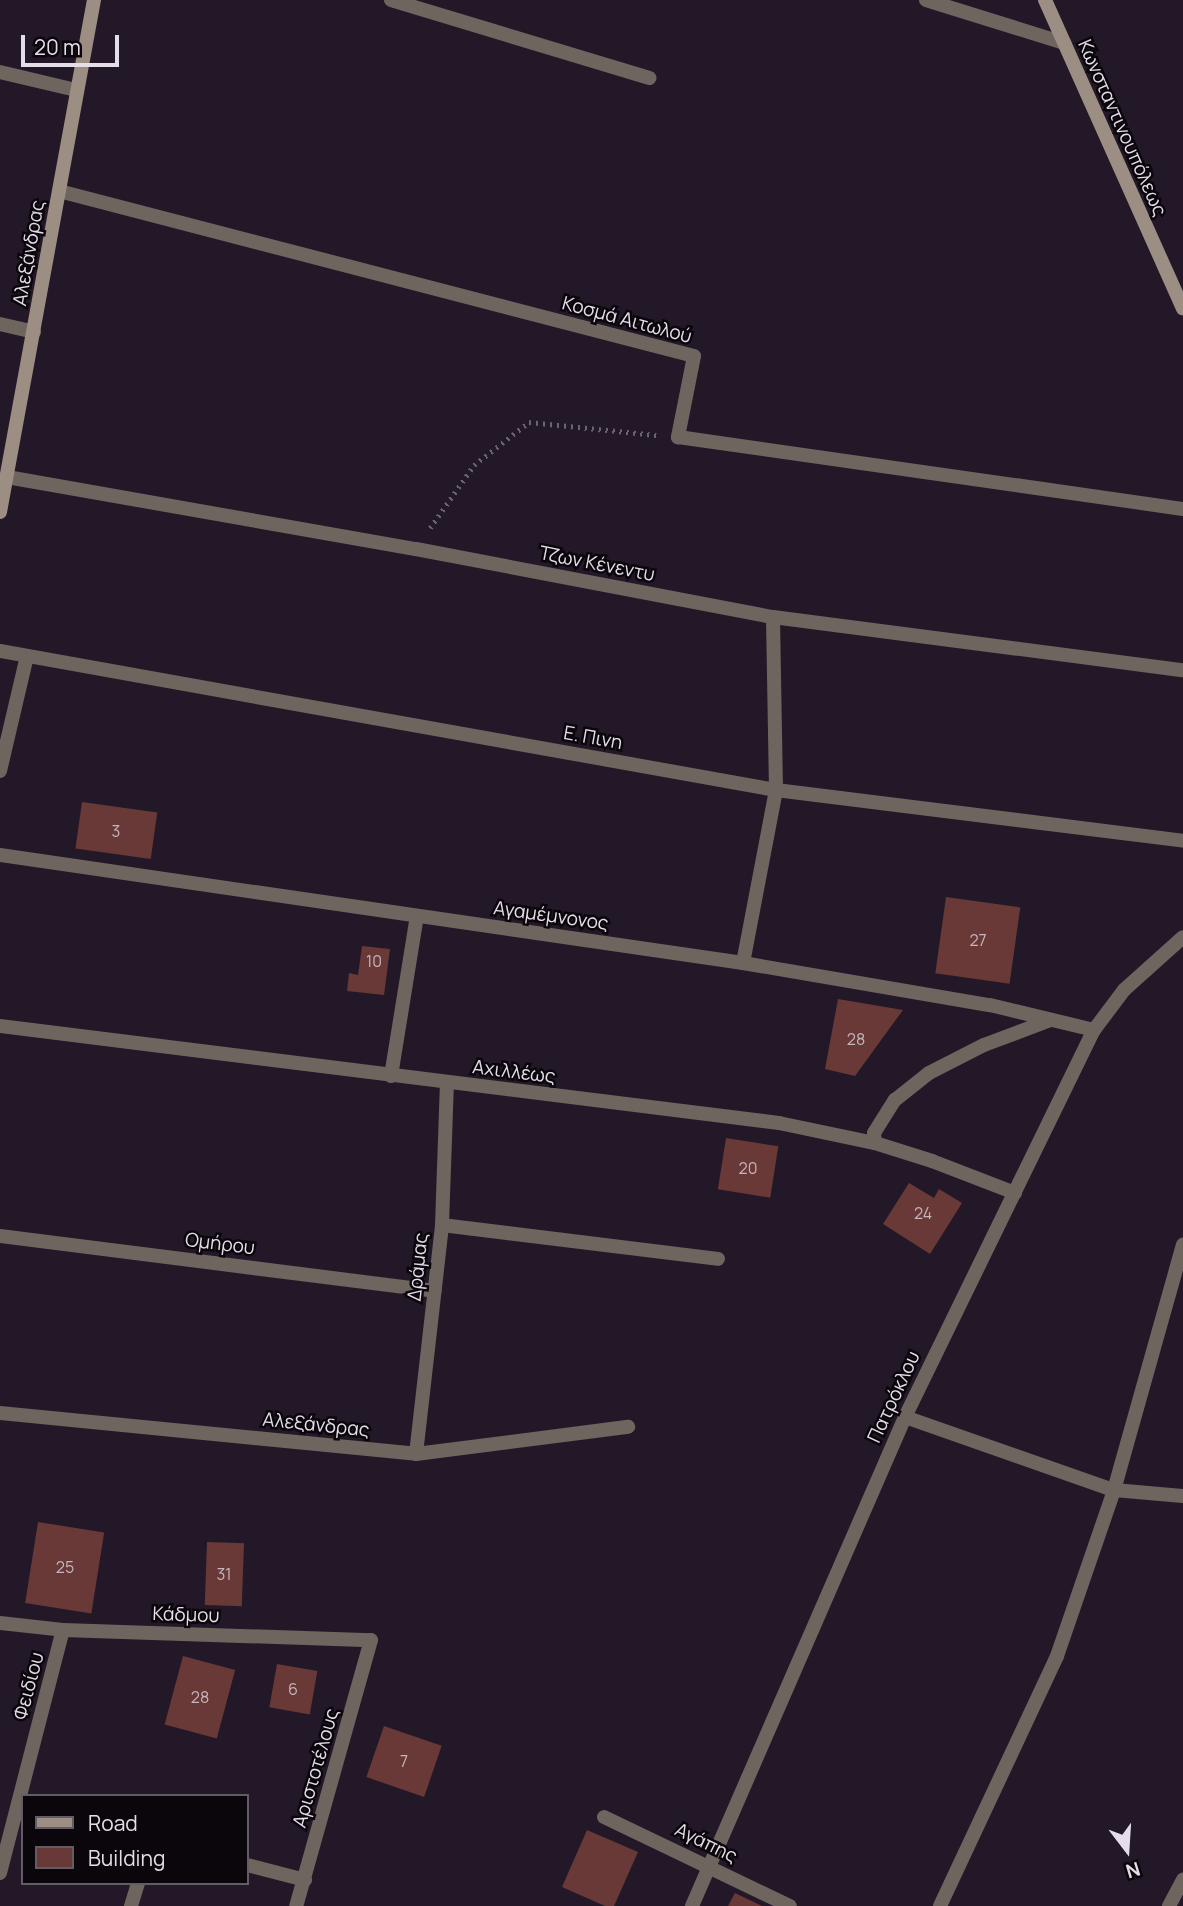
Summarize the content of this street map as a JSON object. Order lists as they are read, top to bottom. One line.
{"streets":{"street":["Κωνσταντινουπόλεως","Αλεξάνδρας","Κοσμά Αιτωλού","Τζων Κένεντυ","Ε. Πινη","Αγαμέμνονος","Αχιλλέως","Ομήρου","Δράμας","Πατρόκλου","Κάδμου","Φειδίου","Αριστοτέλους","Αγάπης"]},"crossings":[["Αλεξάνδρας","Κοσμά Αιτωλού"],["Αλεξάνδρας","Τζων Κένεντυ"],["Αλεξάνδρας","Δράμας"],["Αγαμέμνονος","Πατρόκλου"],["Αχιλλέως","Δράμας"],["Αχιλλέως","Πατρόκλου"],["Ομήρου","Δράμας"],["Πατρόκλου","Αγάπης"],["Κάδμου","Φειδίου"],["Κάδμου","Αριστοτέλους"]],"house_numbers":["3","27","10","28","20","24","25","31","6","28","7"],"legend":["Road","Building"],"scale_bar":"20 m","north":"bottom"}
